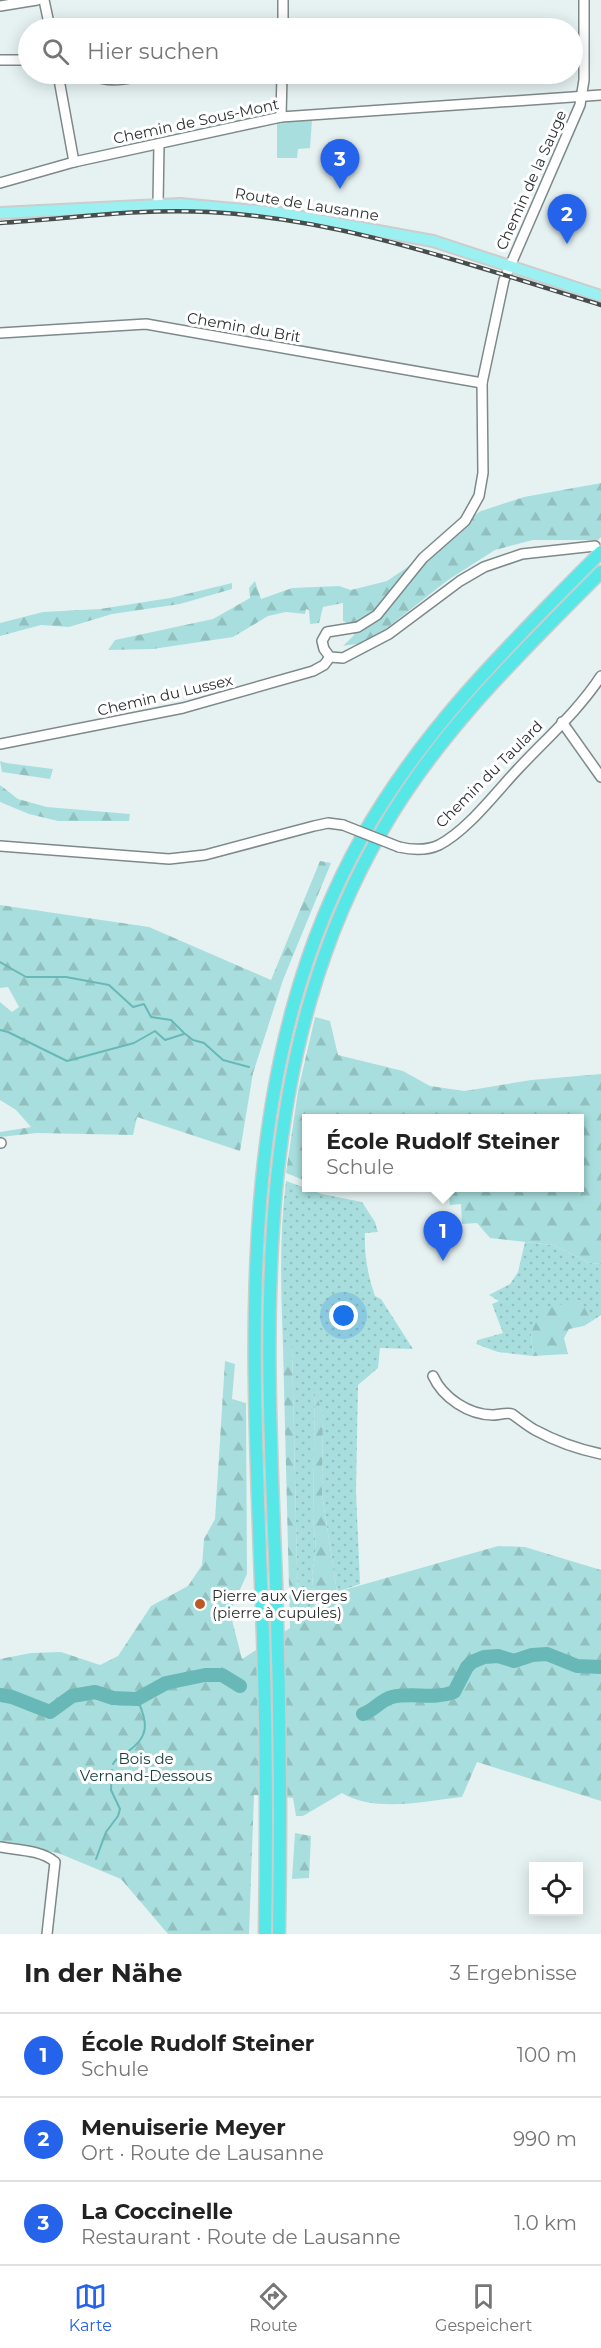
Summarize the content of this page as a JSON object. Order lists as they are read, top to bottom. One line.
{"streets":{"main road":["Route de Lausanne"],"street":["Chemin de Sous-Mont","Chemin de la Sauge","Chemin du Brit","Chemin du Lussex","Chemin du Taulard"]},"crossings":[["Chemin de Sous-Mont","Chemin de la Sauge"],["Chemin de la Sauge","Route de Lausanne"],["Chemin de la Sauge","Chemin du Brit"],["Chemin de la Sauge","Chemin du Lussex"]],"parks":["Bois de Vernand-Dessous"],"places":["Pierre aux Vierges (pierre à cupules)"],"page":{"search":"Hier suchen","pins":["3","2","1"],"popup":["École Rudolf Steiner","Schule"],"heading":["In der Nähe","3 Ergebnisse"],"list":[{"mark":"1","name":"École Rudolf Steiner","note":"Schule","value":"100 m"},{"mark":"2","name":"Menuiserie Meyer","note":"Ort · Route de Lausanne","value":"990 m"},{"mark":"3","name":"La Coccinelle","note":"Restaurant · Route de Lausanne","value":"1.0 km"}],"nav":["Karte","Route","Gespeichert"]}}
